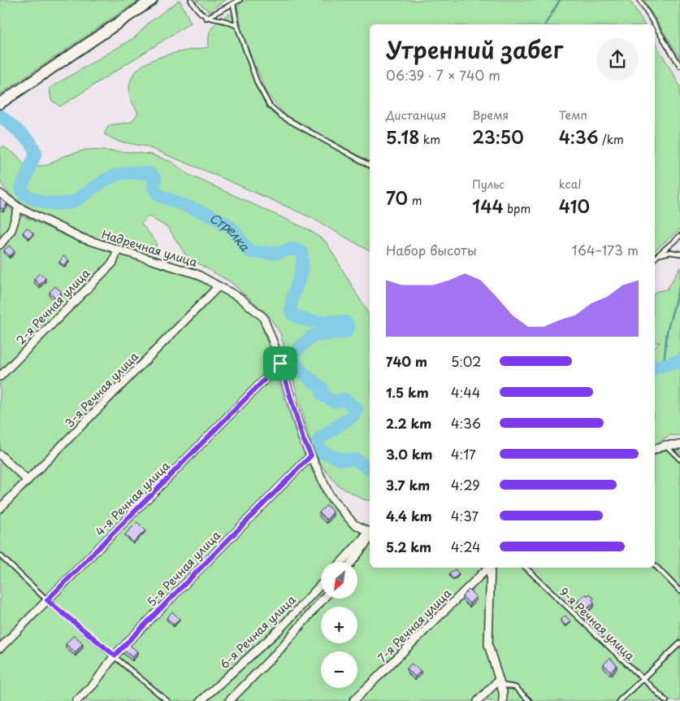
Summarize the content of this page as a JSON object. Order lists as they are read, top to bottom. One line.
{"streets":{"street":["Надречная улица","2-я Речная улица","3-я Речная улица","4-я Речная улица","5-я Речная улица","7-я Речная улица","6-я Речная улица"],"lane":["9-я Речная улица"]},"crossings":[["Надречная улица","2-я Речная улица"],["Надречная улица","3-я Речная улица"],["Надречная улица","4-я Речная улица"],["Надречная улица","5-я Речная улица"]],"water":["Стрелка"],"north":"bottom left","page":{"heading":["Утренний забег","06:39 · 7 × 740 m"],"stats":[["Дистанция","5.18 km"],["Время","23:50"],["Темп","4:36 /km"],["70 m"],["Пульс","144 bpm"],["kcal","410"]],"chart":["Набор высоты","164–173 m"],"list":[{"name":"740 m","note":"5:02"},{"name":"1.5 km","note":"4:44"},{"name":"2.2 km","note":"4:36"},{"name":"3.0 km","note":"4:17"},{"name":"3.7 km","note":"4:29"},{"name":"4.4 km","note":"4:37"},{"name":"5.2 km","note":"4:24"}],"map_buttons":["+","−"]}}
